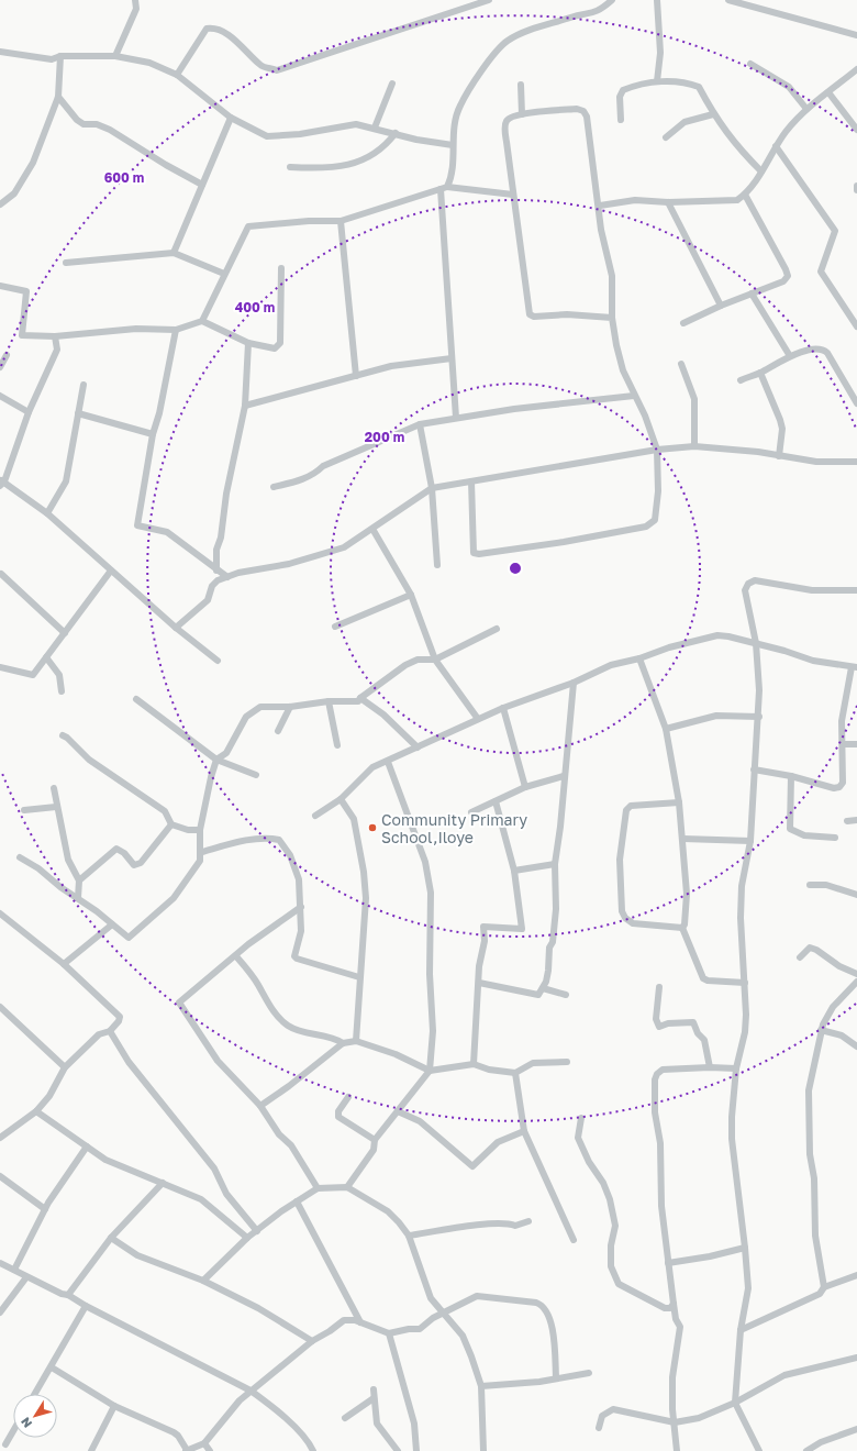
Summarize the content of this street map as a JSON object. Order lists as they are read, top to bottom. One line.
{"places":["Community Primary School,Iloye"],"north":"bottom left","rings":["600 m","400 m","200 m"]}
